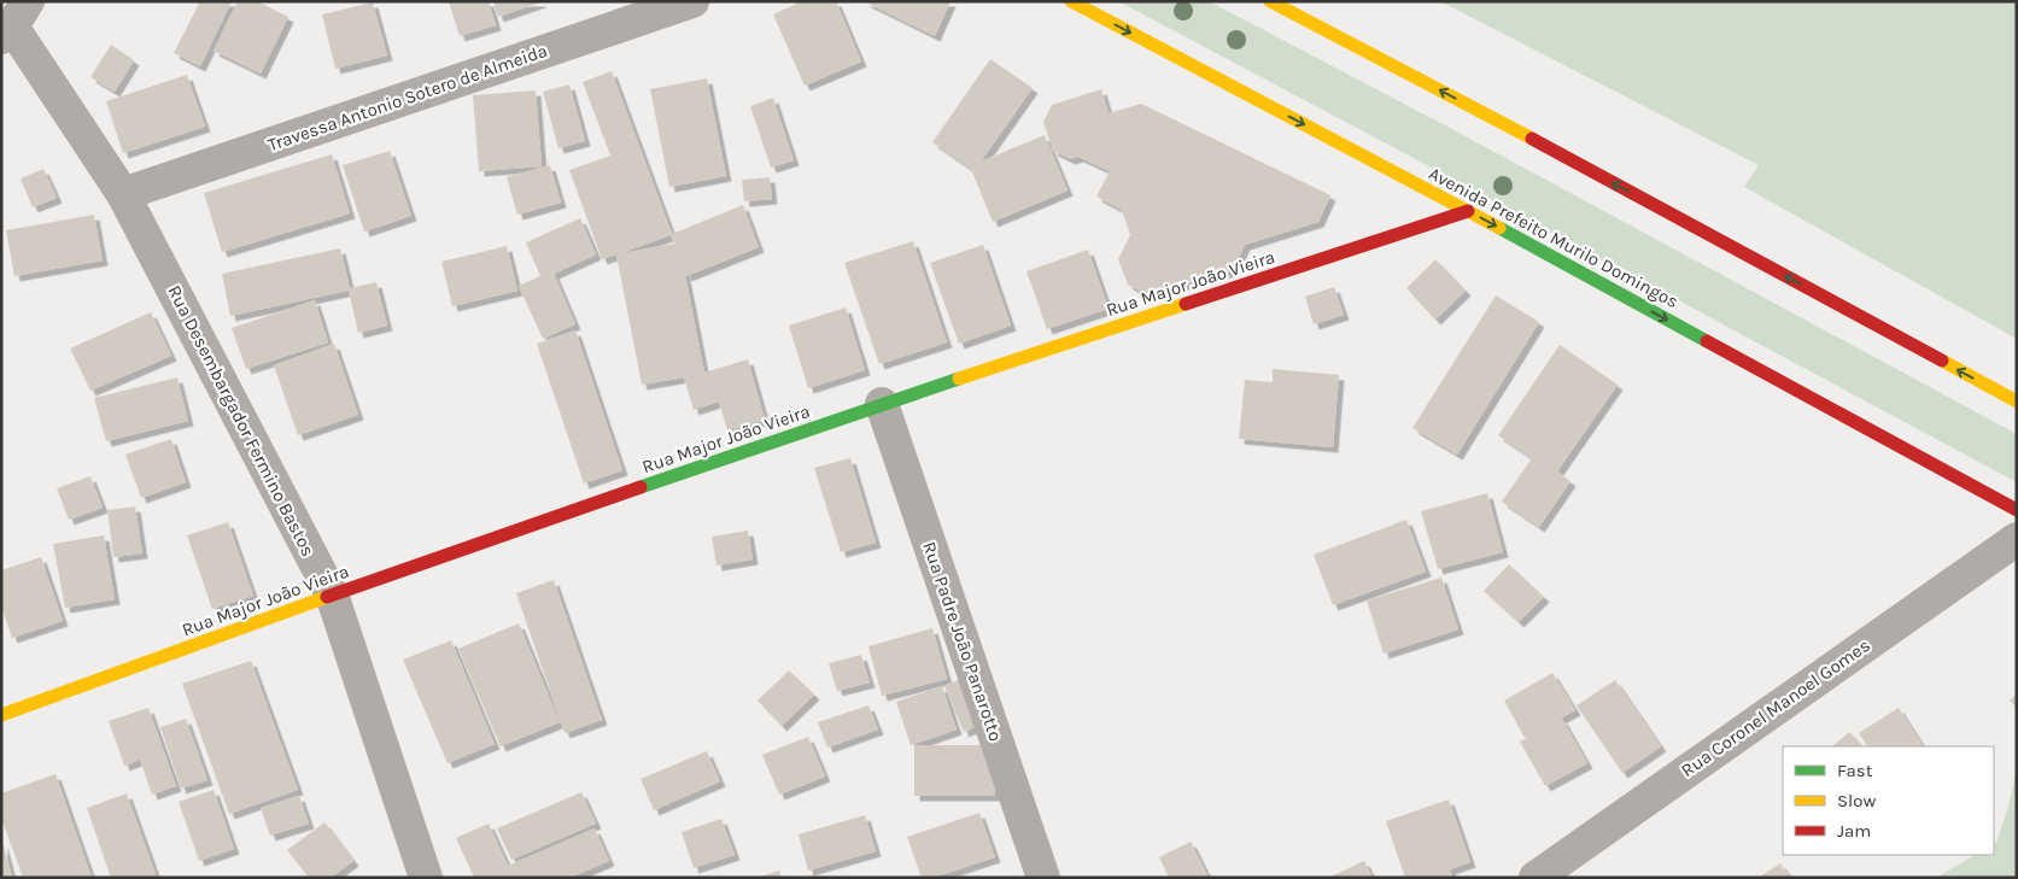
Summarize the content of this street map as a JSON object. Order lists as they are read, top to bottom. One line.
{"streets":{"main road":["Avenida Prefeito Murilo Domingos","Rua Major João Vieira"],"street":["Travessa Antonio Sotero de Almeida","Rua Desembargador Fermino Bastos","Rua Padre João Panarotto","Rua Coronel Manoel Gomes"]},"crossings":[["Travessa Antonio Sotero de Almeida","Rua Desembargador Fermino Bastos"],["Avenida Prefeito Murilo Domingos","Rua Major João Vieira"],["Rua Major João Vieira","Rua Desembargador Fermino Bastos"],["Rua Major João Vieira","Rua Padre João Panarotto"]],"legend":["Fast","Slow","Jam"]}
